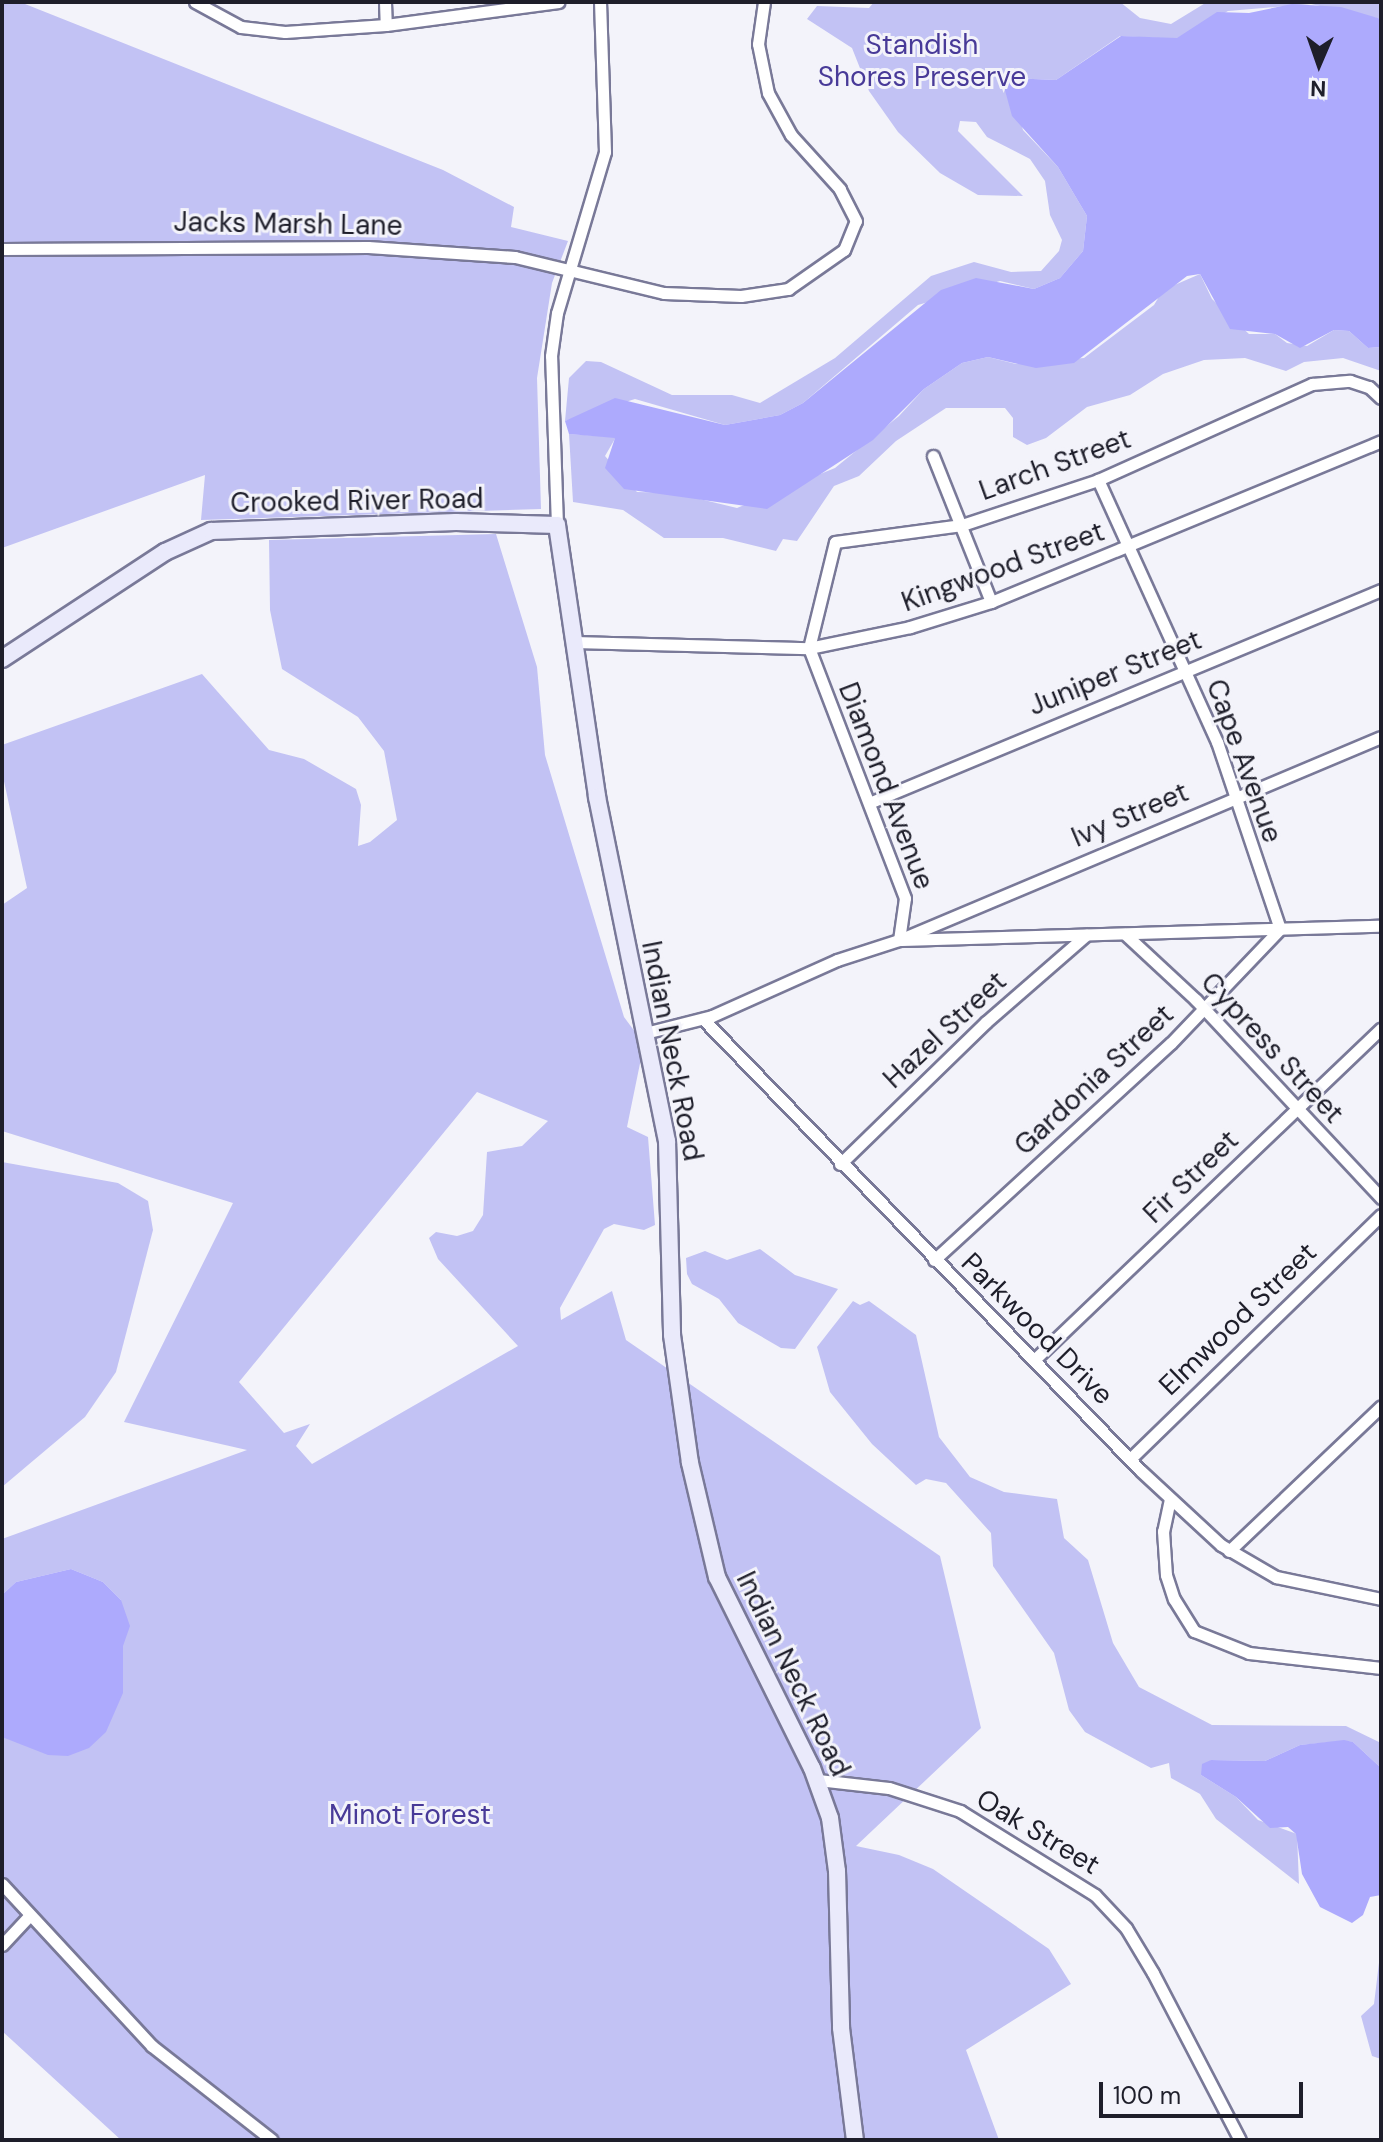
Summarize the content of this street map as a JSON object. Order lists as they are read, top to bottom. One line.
{"streets":{"street":["Jacks Marsh Lane","Larch Street","Crooked River Road","Kingwood Street","Juniper Street","Cape Avenue","Diamond Avenue","Ivy Street","Hazel Street","Cypress Street","Indian Neck Road","Gardonia Street","Fir Street","Elmwood Street","Parkwood Drive","Oak Street"]},"crossings":[["Jacks Marsh Lane","Indian Neck Road"],["Larch Street","Kingwood Street"],["Larch Street","Cape Avenue"],["Larch Street","Diamond Avenue"],["Crooked River Road","Indian Neck Road"],["Kingwood Street","Cape Avenue"],["Kingwood Street","Diamond Avenue"],["Kingwood Street","Indian Neck Road"],["Juniper Street","Cape Avenue"],["Juniper Street","Diamond Avenue"],["Cape Avenue","Ivy Street"],["Cape Avenue","Gardonia Street"],["Diamond Avenue","Ivy Street"],["Hazel Street","Parkwood Drive"],["Cypress Street","Gardonia Street"],["Cypress Street","Fir Street"],["Indian Neck Road","Oak Street"],["Gardonia Street","Parkwood Drive"],["Fir Street","Parkwood Drive"],["Elmwood Street","Parkwood Drive"]],"parks":["Standish Shores Preserve","Minot Forest"],"scale_bar":"100 m","north":"bottom"}
